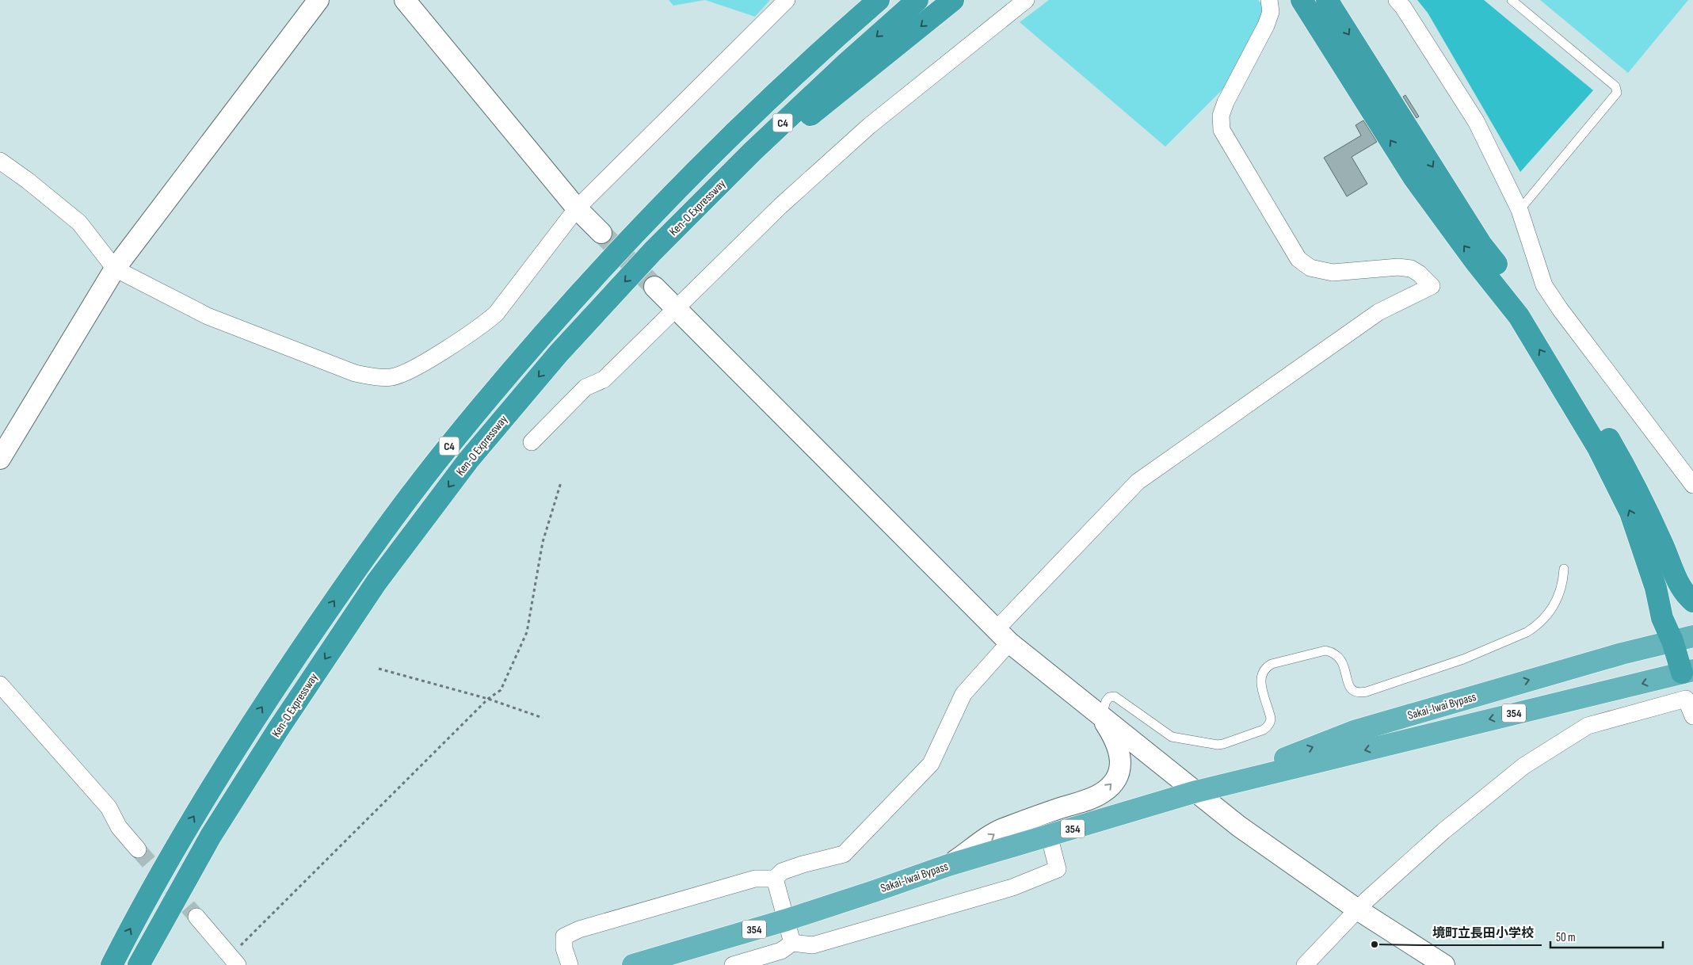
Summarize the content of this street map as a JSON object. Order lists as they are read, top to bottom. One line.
{"streets":{"highway":["C4","Ken-O Expressway","Sakai-Iwai Bypass","354"]},"places":["境町立長田小学校"],"scale_bar":"50 m"}
